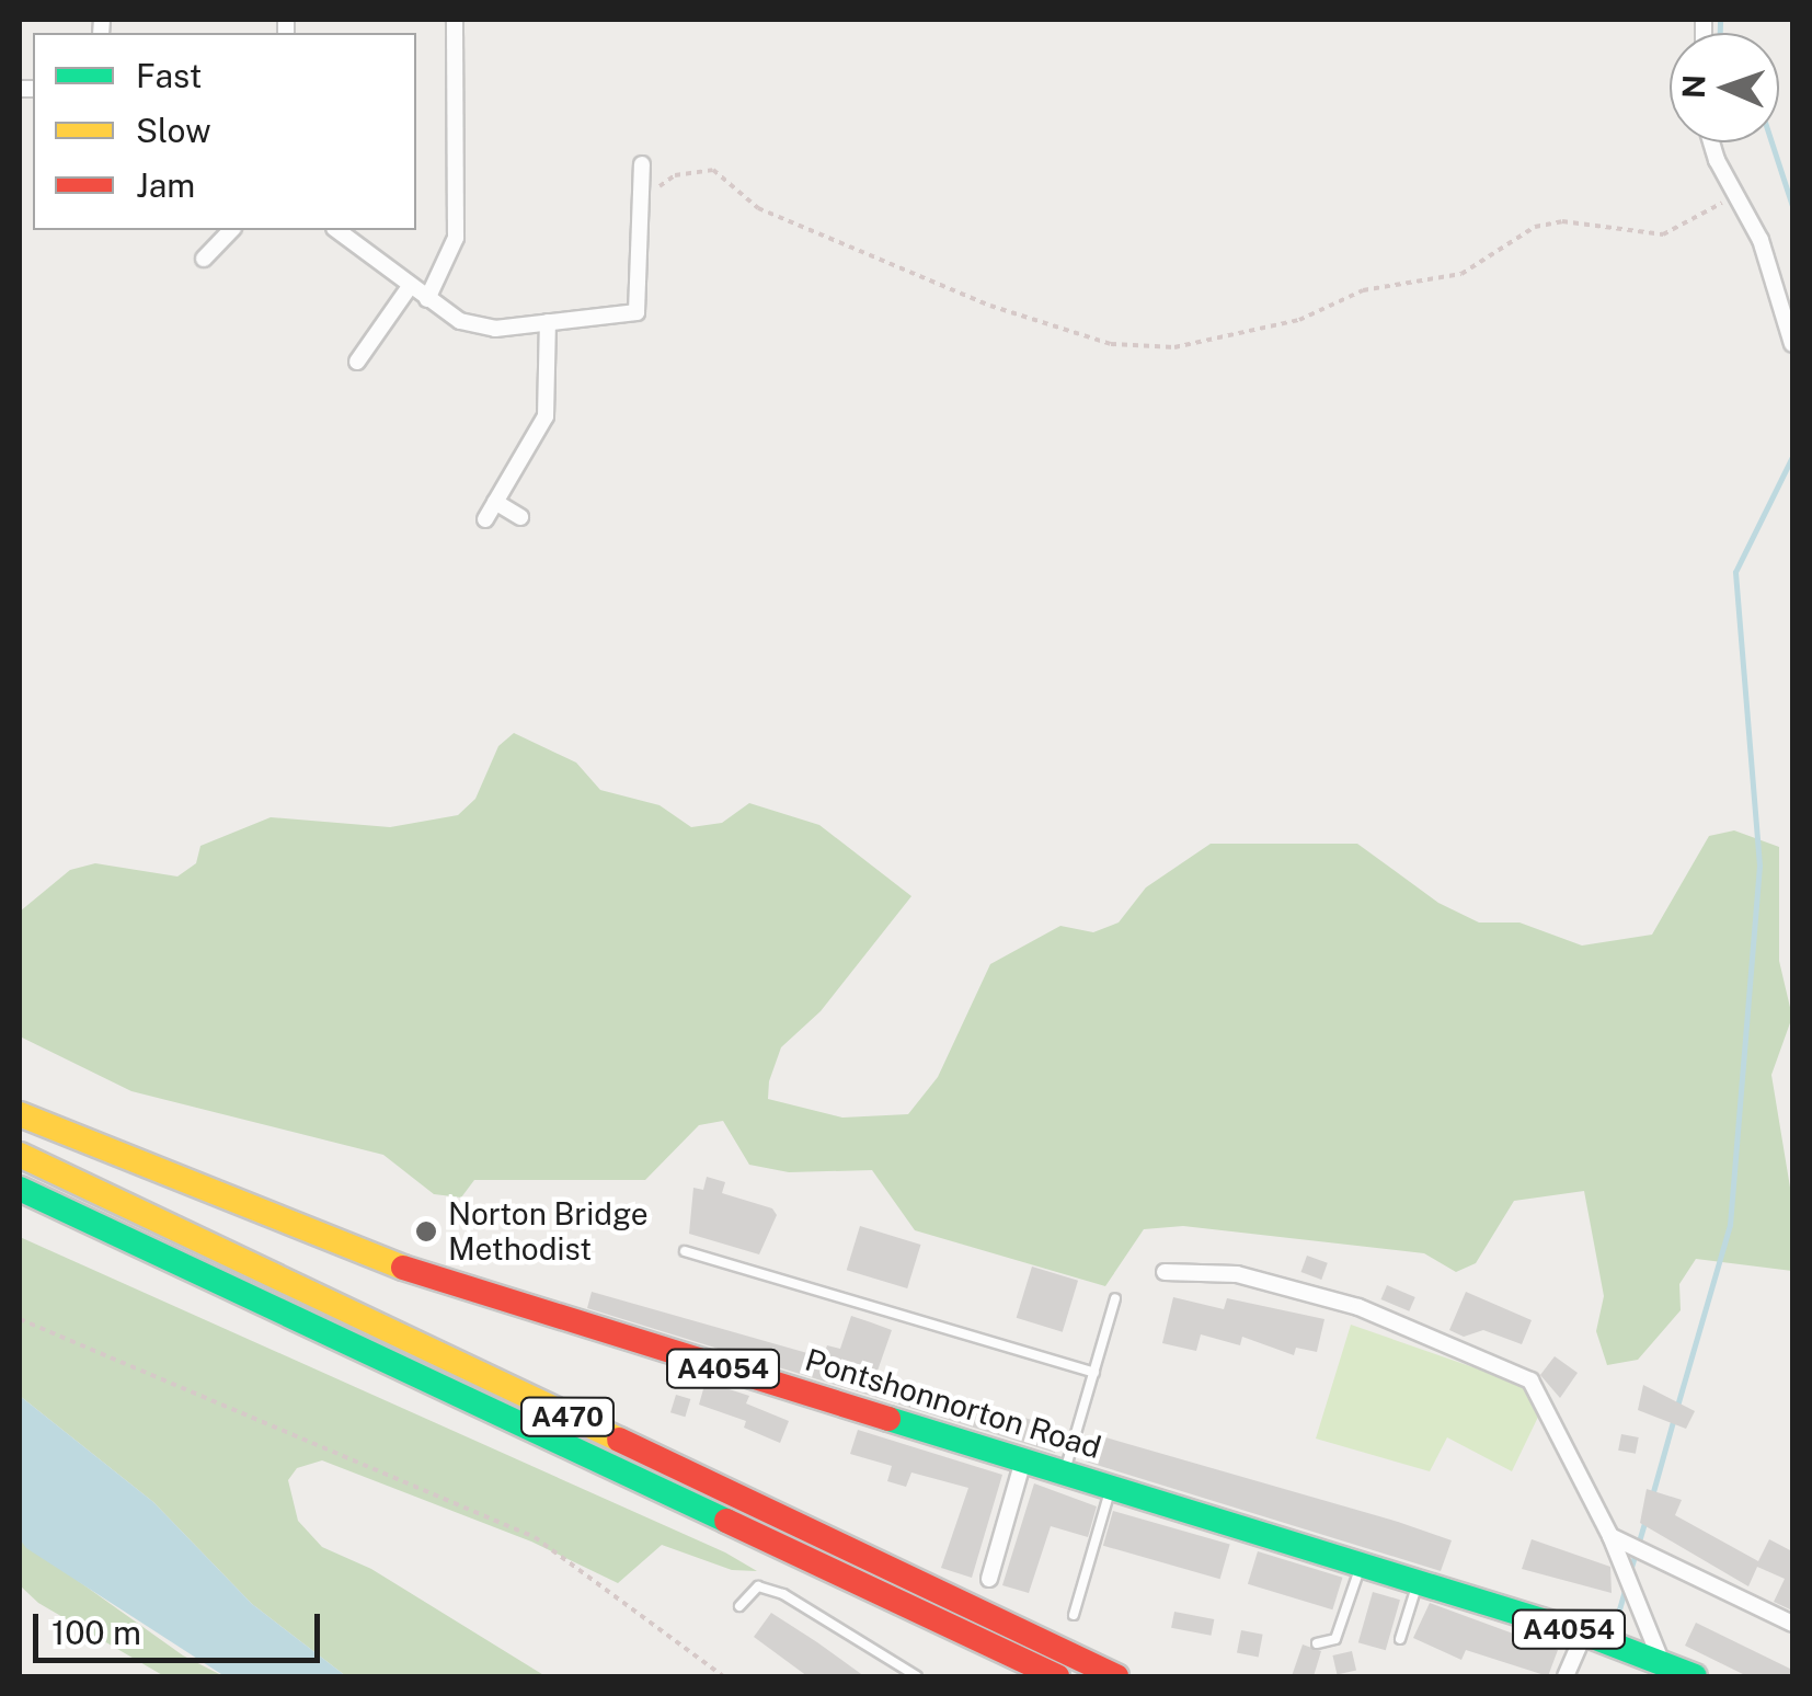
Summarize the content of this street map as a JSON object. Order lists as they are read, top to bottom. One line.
{"streets":{"main road":["A4054","Pontshonnorton Road","A470"]},"crossings":[["A4054","Pontshonnorton Road"]],"places":["Norton Bridge Methodist"],"legend":["Fast","Slow","Jam"],"scale_bar":"100 m","north":"left"}
